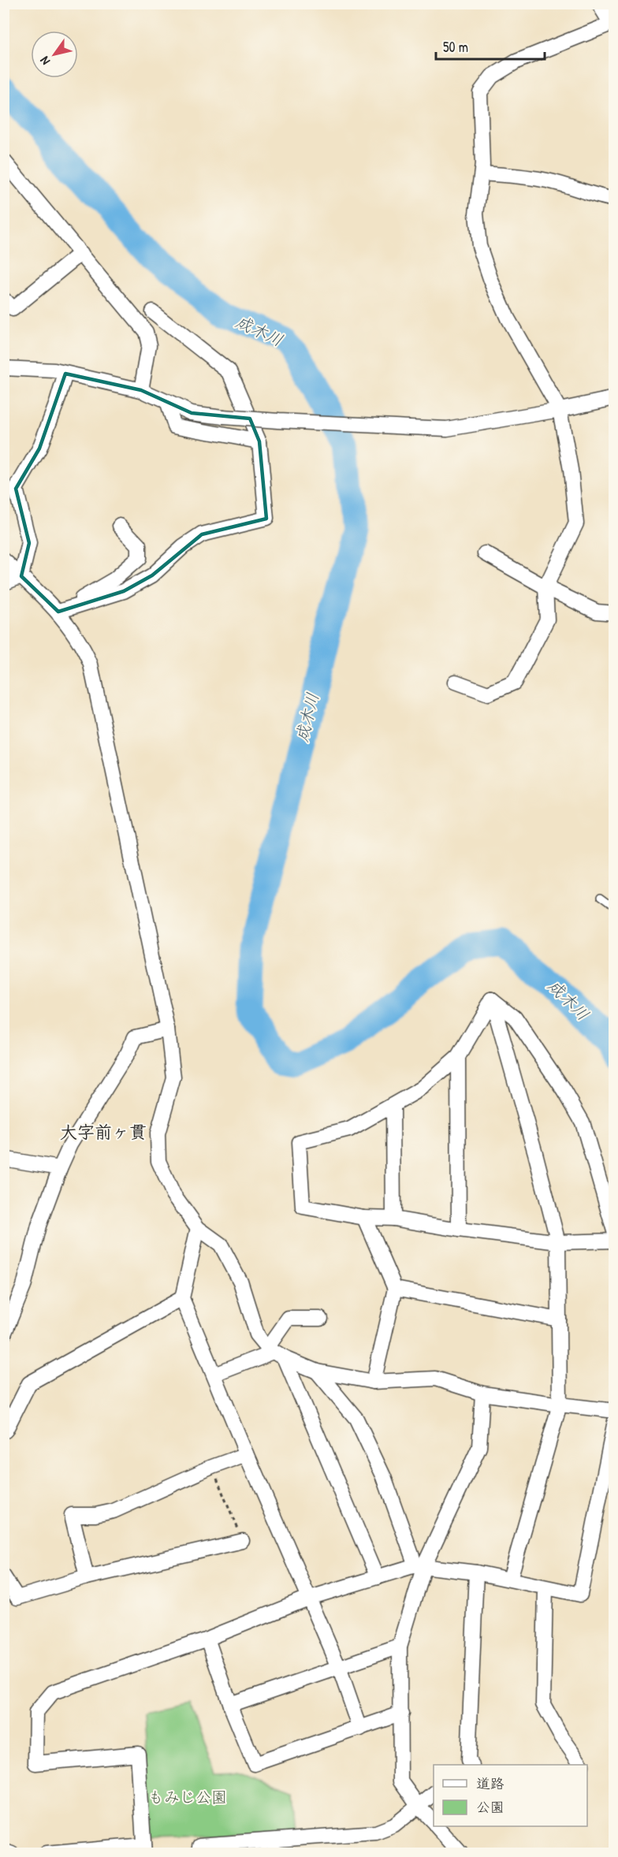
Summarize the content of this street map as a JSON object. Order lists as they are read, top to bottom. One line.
{"districts":["大字前ヶ貫"],"water":["成木川"],"parks":["もみじ公園"],"legend":["道路","公園"],"scale_bar":"50 m","north":"bottom left"}
